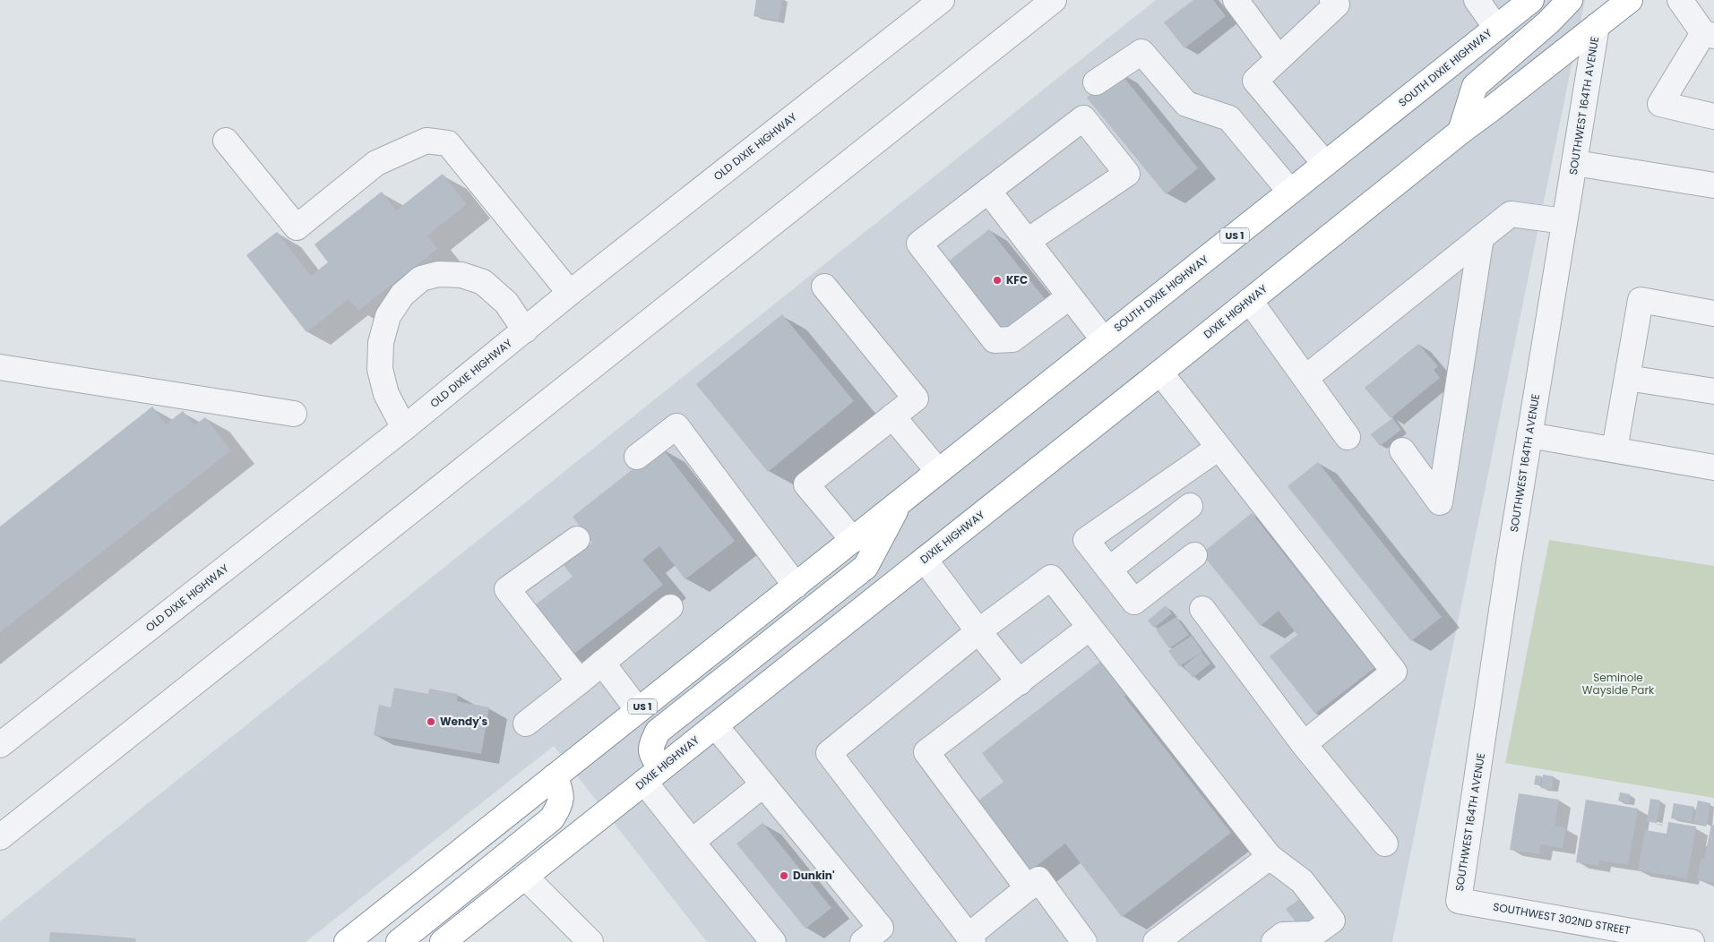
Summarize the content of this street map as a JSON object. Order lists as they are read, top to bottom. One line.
{"streets":{"highway":["SOUTH DIXIE HIGHWAY","US 1","DIXIE HIGHWAY"],"street":["SOUTHWEST 164TH AVENUE","OLD DIXIE HIGHWAY","SOUTHWEST 302ND STREET"]},"crossings":[["SOUTH DIXIE HIGHWAY","US 1"],["SOUTHWEST 164TH AVENUE","SOUTHWEST 302ND STREET"]],"parks":["Seminole Wayside Park"],"places":["KFC","Wendy's","Dunkin'"]}
